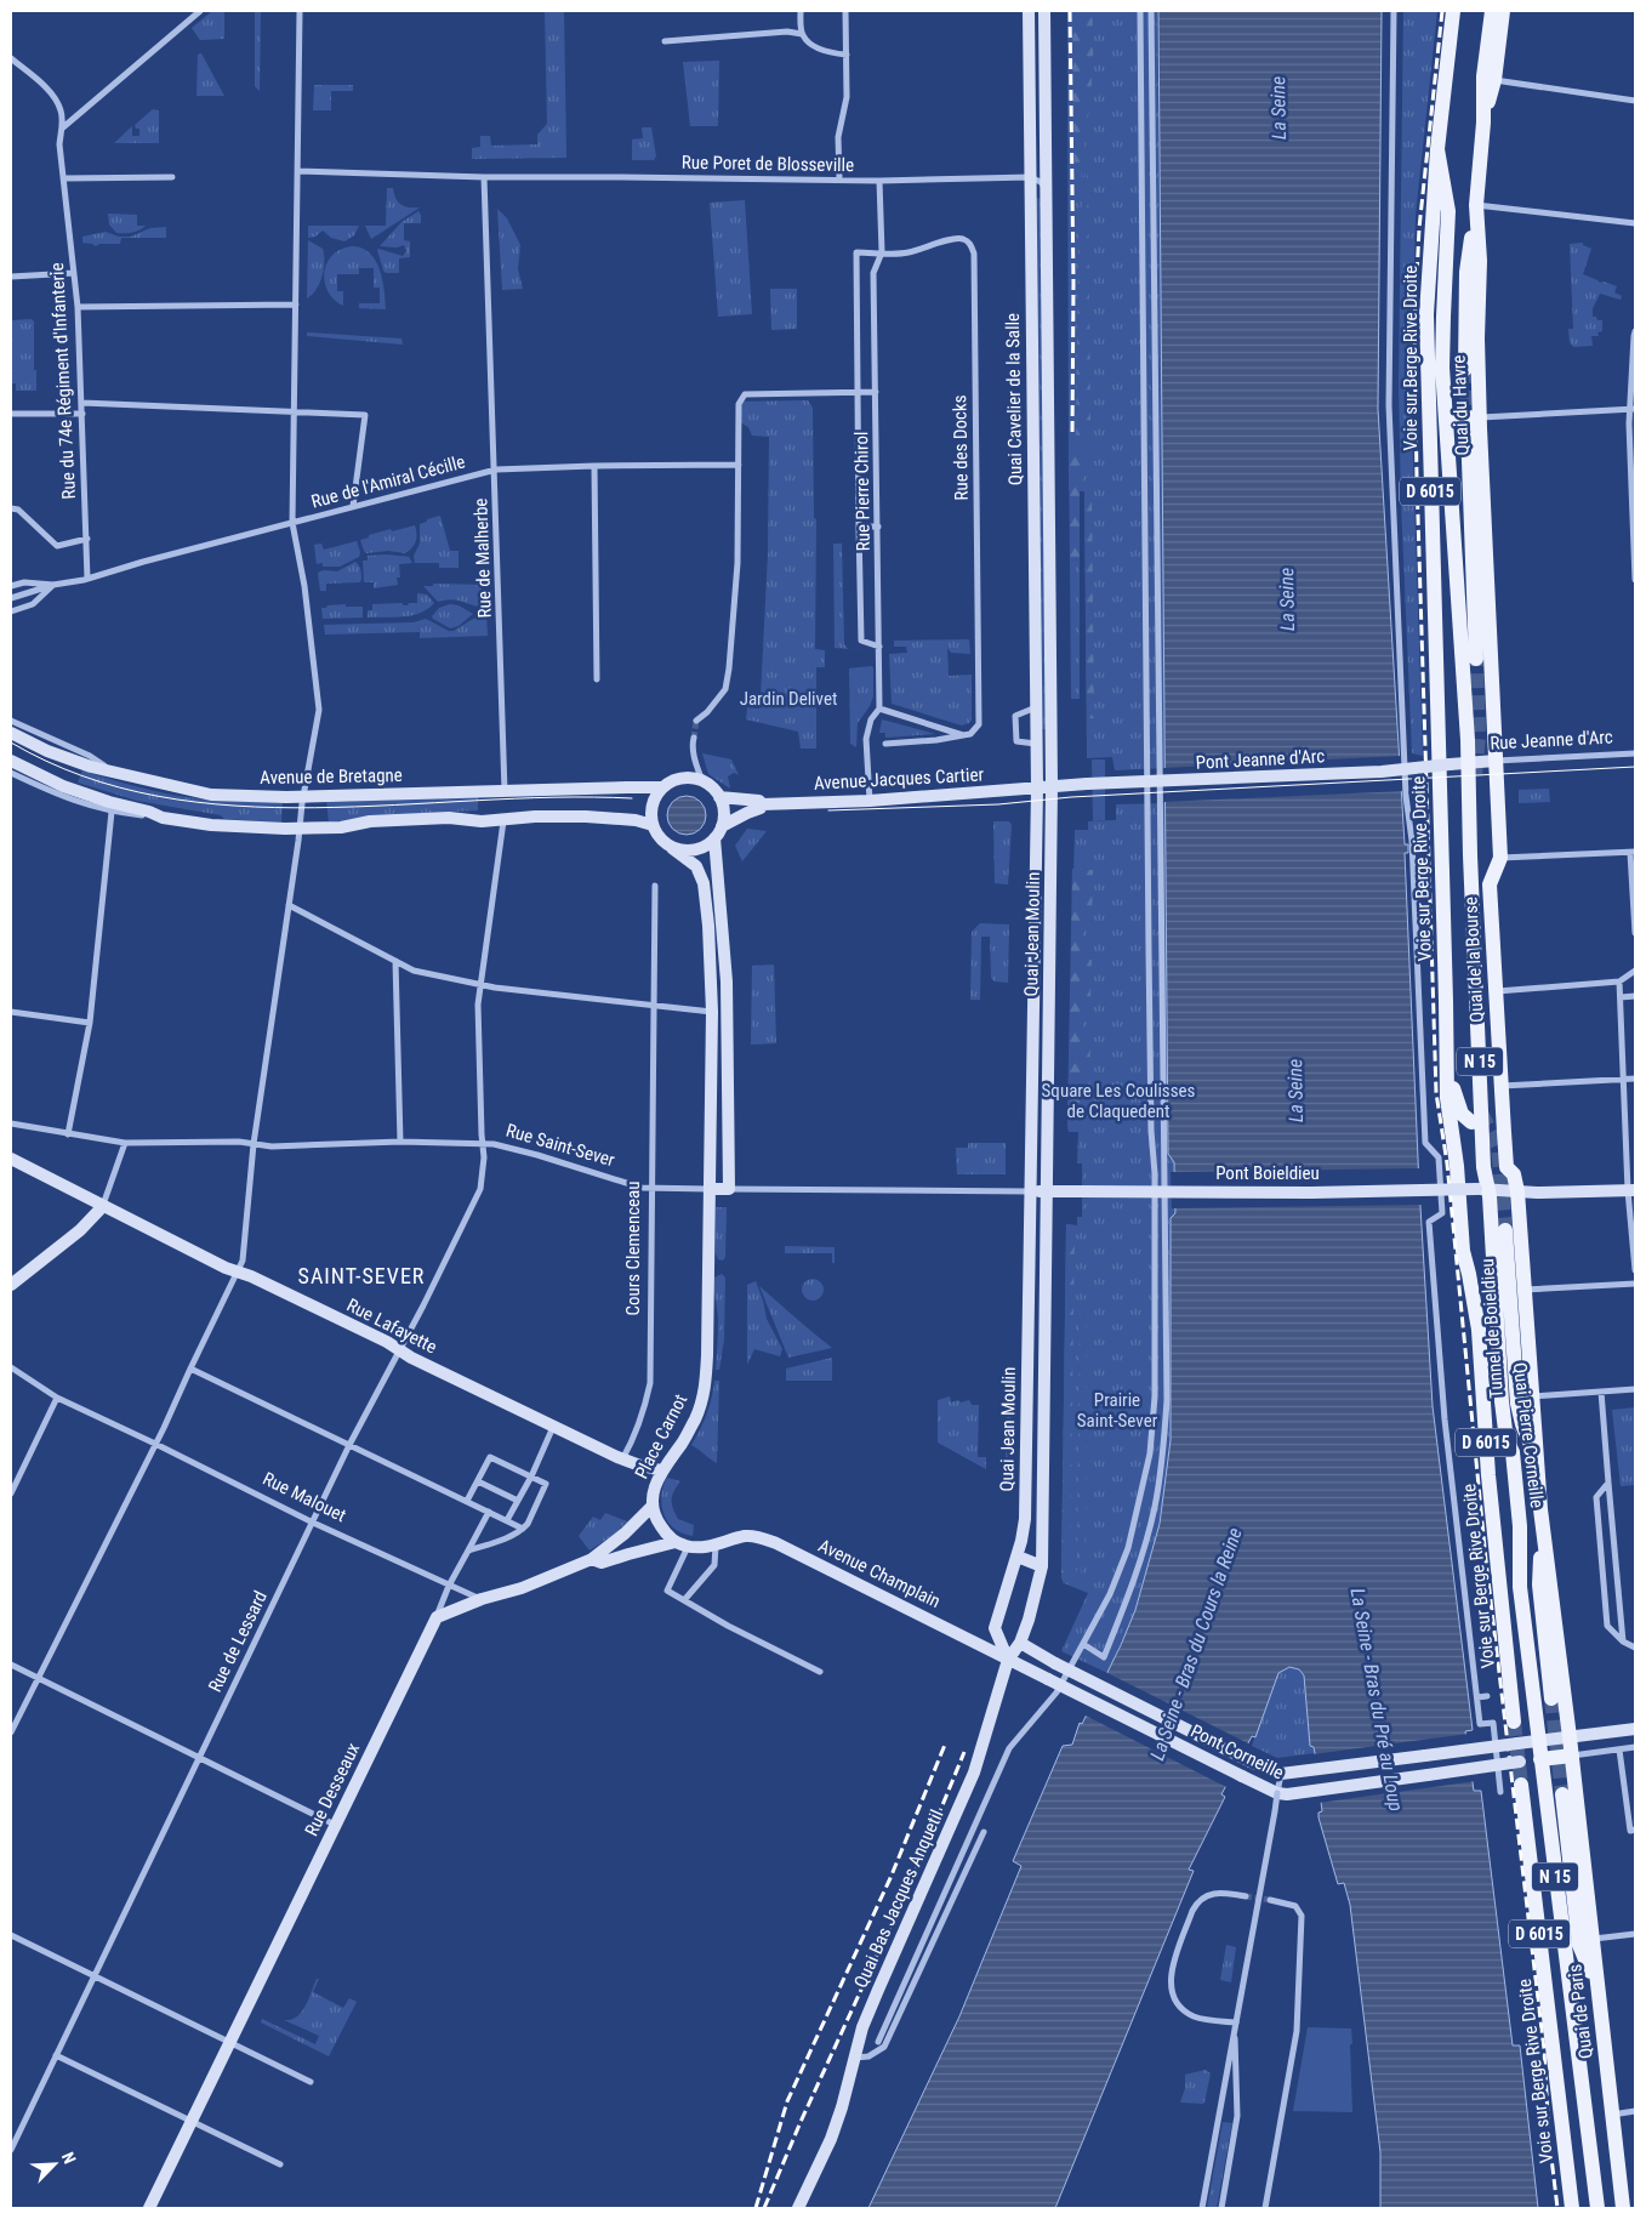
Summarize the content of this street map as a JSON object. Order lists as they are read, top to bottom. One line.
{"streets":{"main road":["Voie sur Berge Rive Droite","Quai Cavelier de la Salle","Quai du Havre","D 6015","Rue Jeanne d'Arc","Pont Jeanne d'Arc","Avenue de Bretagne","Avenue Jacques Cartier","Quai Jean Moulin","Quai de la Bourse","N 15","Rue Saint-Sever","Pont Boieldieu","Rue Lafayette","Tunnel de Boieldieu","Quai Pierre Corneille","Place Carnot","Avenue Champlain","Pont Corneille","Rue Desseaux","Quai Bas Jacques Anquetil","Quai de Paris"],"street":["Rue Poret de Blosseville","Rue du 74e Régiment d'Infanterie","Rue des Docks","Rue de l'Amiral Cécille","Rue Pierre Chirol","Rue de Malherbe","Cours Clemenceau","Rue Malouet","Rue de Lessard"]},"crossings":[["Rue Poret de Blosseville","Quai Cavelier de la Salle"],["Rue Poret de Blosseville","Rue Pierre Chirol"],["Rue Poret de Blosseville","Rue de Malherbe"],["Voie sur Berge Rive Droite","Quai du Havre"],["Voie sur Berge Rive Droite","D 6015"],["Rue du 74e Régiment d'Infanterie","Rue de l'Amiral Cécille"],["Quai Cavelier de la Salle","Pont Jeanne d'Arc"],["Quai Cavelier de la Salle","Avenue Jacques Cartier"],["Quai Cavelier de la Salle","Quai Jean Moulin"],["Quai du Havre","D 6015"],["Quai du Havre","Rue Jeanne d'Arc"],["Quai du Havre","Pont Jeanne d'Arc"],["Quai du Havre","Quai de la Bourse"],["Rue des Docks","Rue Pierre Chirol"],["Rue de l'Amiral Cécille","Rue de Malherbe"],["Rue Pierre Chirol","Avenue Jacques Cartier"],["D 6015","Tunnel de Boieldieu"],["D 6015","Quai Pierre Corneille"],["D 6015","Quai de Paris"],["Rue de Malherbe","Avenue de Bretagne"],["Rue Jeanne d'Arc","Pont Jeanne d'Arc"],["Rue Jeanne d'Arc","Quai de la Bourse"],["Pont Jeanne d'Arc","Avenue Jacques Cartier"],["Pont Jeanne d'Arc","Quai Jean Moulin"],["Pont Jeanne d'Arc","Quai de la Bourse"],["Avenue de Bretagne","Avenue Jacques Cartier"],["Avenue Jacques Cartier","Quai Jean Moulin"],["Quai Jean Moulin","Rue Saint-Sever"],["Quai Jean Moulin","Pont Boieldieu"],["Quai Jean Moulin","Avenue Champlain"],["Quai Jean Moulin","Pont Corneille"],["Quai Jean Moulin","Quai Bas Jacques Anquetil"],["Quai de la Bourse","Pont Boieldieu"],["Quai de la Bourse","Quai Pierre Corneille"],["Rue Saint-Sever","Cours Clemenceau"],["Rue Saint-Sever","Place Carnot"],["Rue Saint-Sever","Rue de Lessard"],["Pont Boieldieu","Quai Pierre Corneille"],["Cours Clemenceau","Rue Lafayette"],["Rue Lafayette","Place Carnot"],["Rue Lafayette","Rue de Lessard"],["Tunnel de Boieldieu","Quai Pierre Corneille"],["Quai Pierre Corneille","Pont Corneille"],["Quai Pierre Corneille","Quai de Paris"],["Rue Malouet","Rue de Lessard"],["Rue Malouet","Rue Desseaux"],["Avenue Champlain","Pont Corneille"],["Avenue Champlain","Quai Bas Jacques Anquetil"],["Pont Corneille","Quai de Paris"]],"districts":["SAINT-SEVER"],"water":["La Seine","La Seine - Bras du Cours la Reine","La Seine - Bras du Pré au Loup"],"parks":["Jardin Delivet","Square Les Coulisses de Claquedent","Prairie Saint-Sever"],"north":"top right"}
